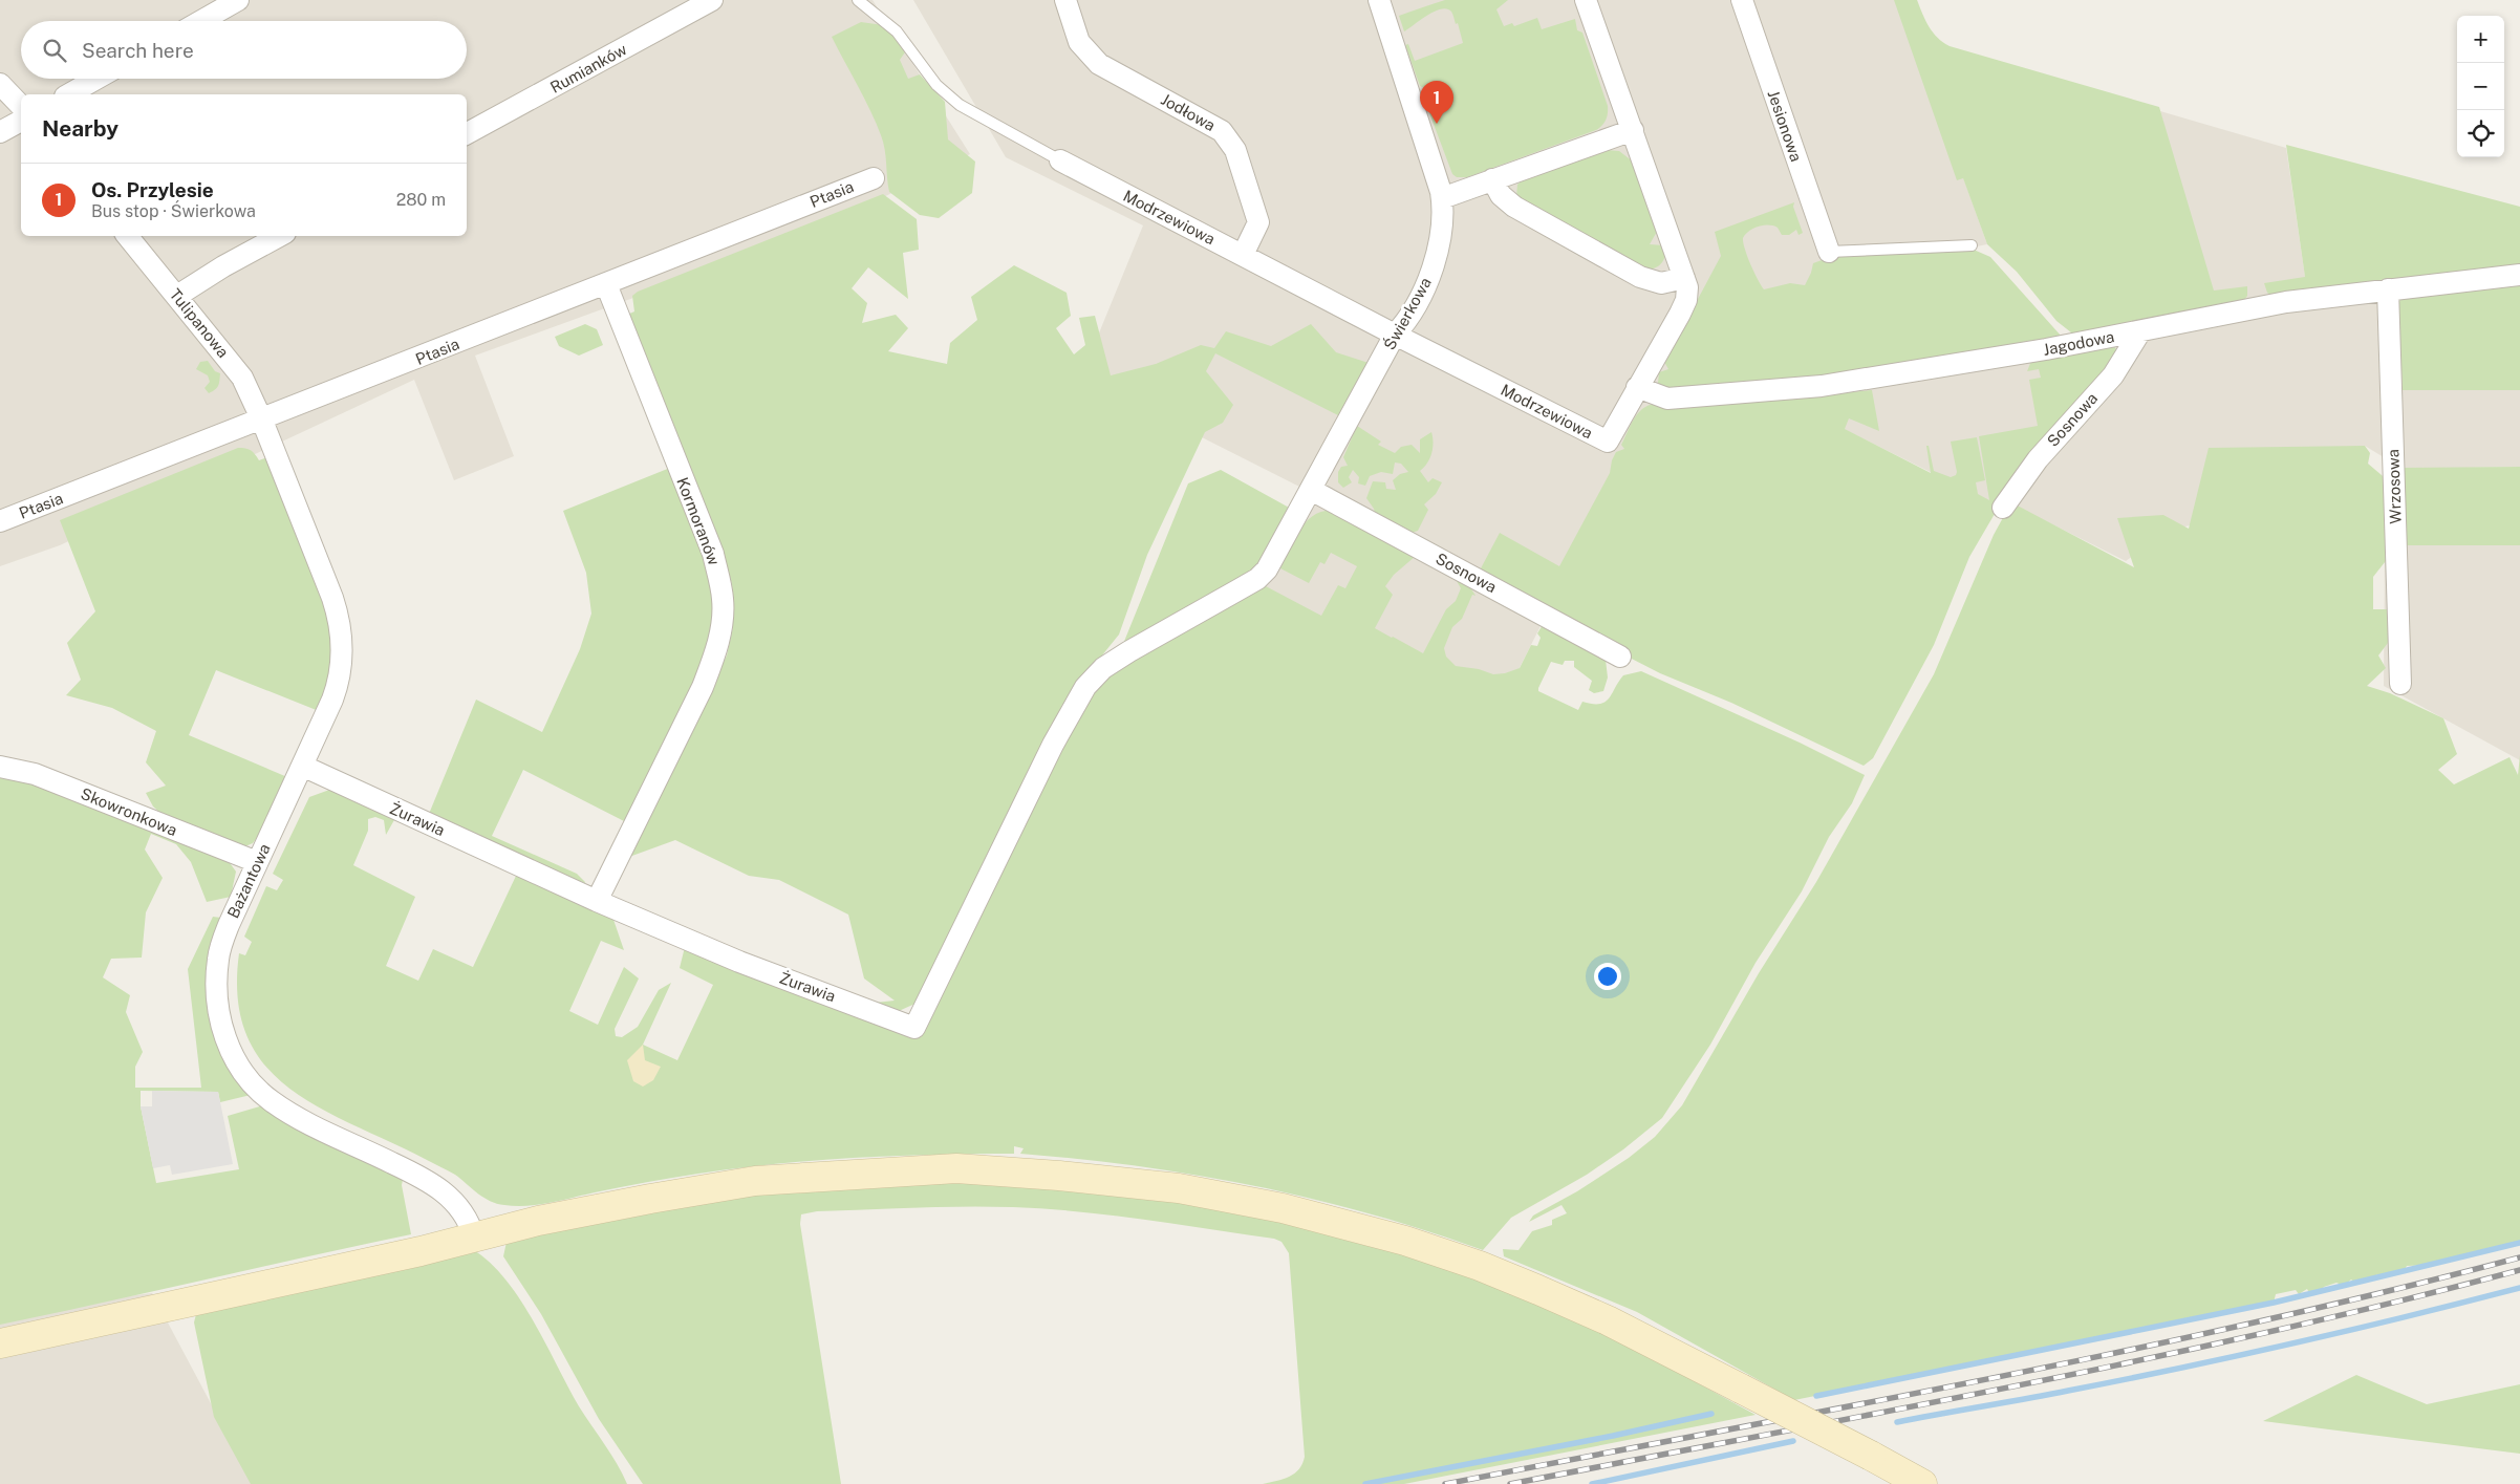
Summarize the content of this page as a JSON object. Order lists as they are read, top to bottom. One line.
{"streets":{"street":["Rumianków","Jodłowa","Jesionowa","Ptasia","Modrzewiowa","Świerkowa","Tulipanowa","Jagodowa","Sosnowa","Wrzosowa","Kormoranów","Skowronkowa","Żurawia","Bażantowa"]},"crossings":[["Jodłowa","Modrzewiowa"],["Ptasia","Tulipanowa"],["Ptasia","Kormoranów"],["Ptasia","Bażantowa"],["Modrzewiowa","Świerkowa"],["Modrzewiowa","Jagodowa"],["Świerkowa","Sosnowa"],["Świerkowa","Żurawia"],["Tulipanowa","Bażantowa"],["Jagodowa","Sosnowa"],["Jagodowa","Wrzosowa"],["Kormoranów","Żurawia"],["Skowronkowa","Bażantowa"],["Żurawia","Bażantowa"]],"page":{"map_buttons":["+","−"],"search":"Search here","pins":"1","heading":"Nearby","list":[{"mark":"1","name":"Os. Przylesie","note":"Bus stop · Świerkowa","value":"280 m"}]}}
